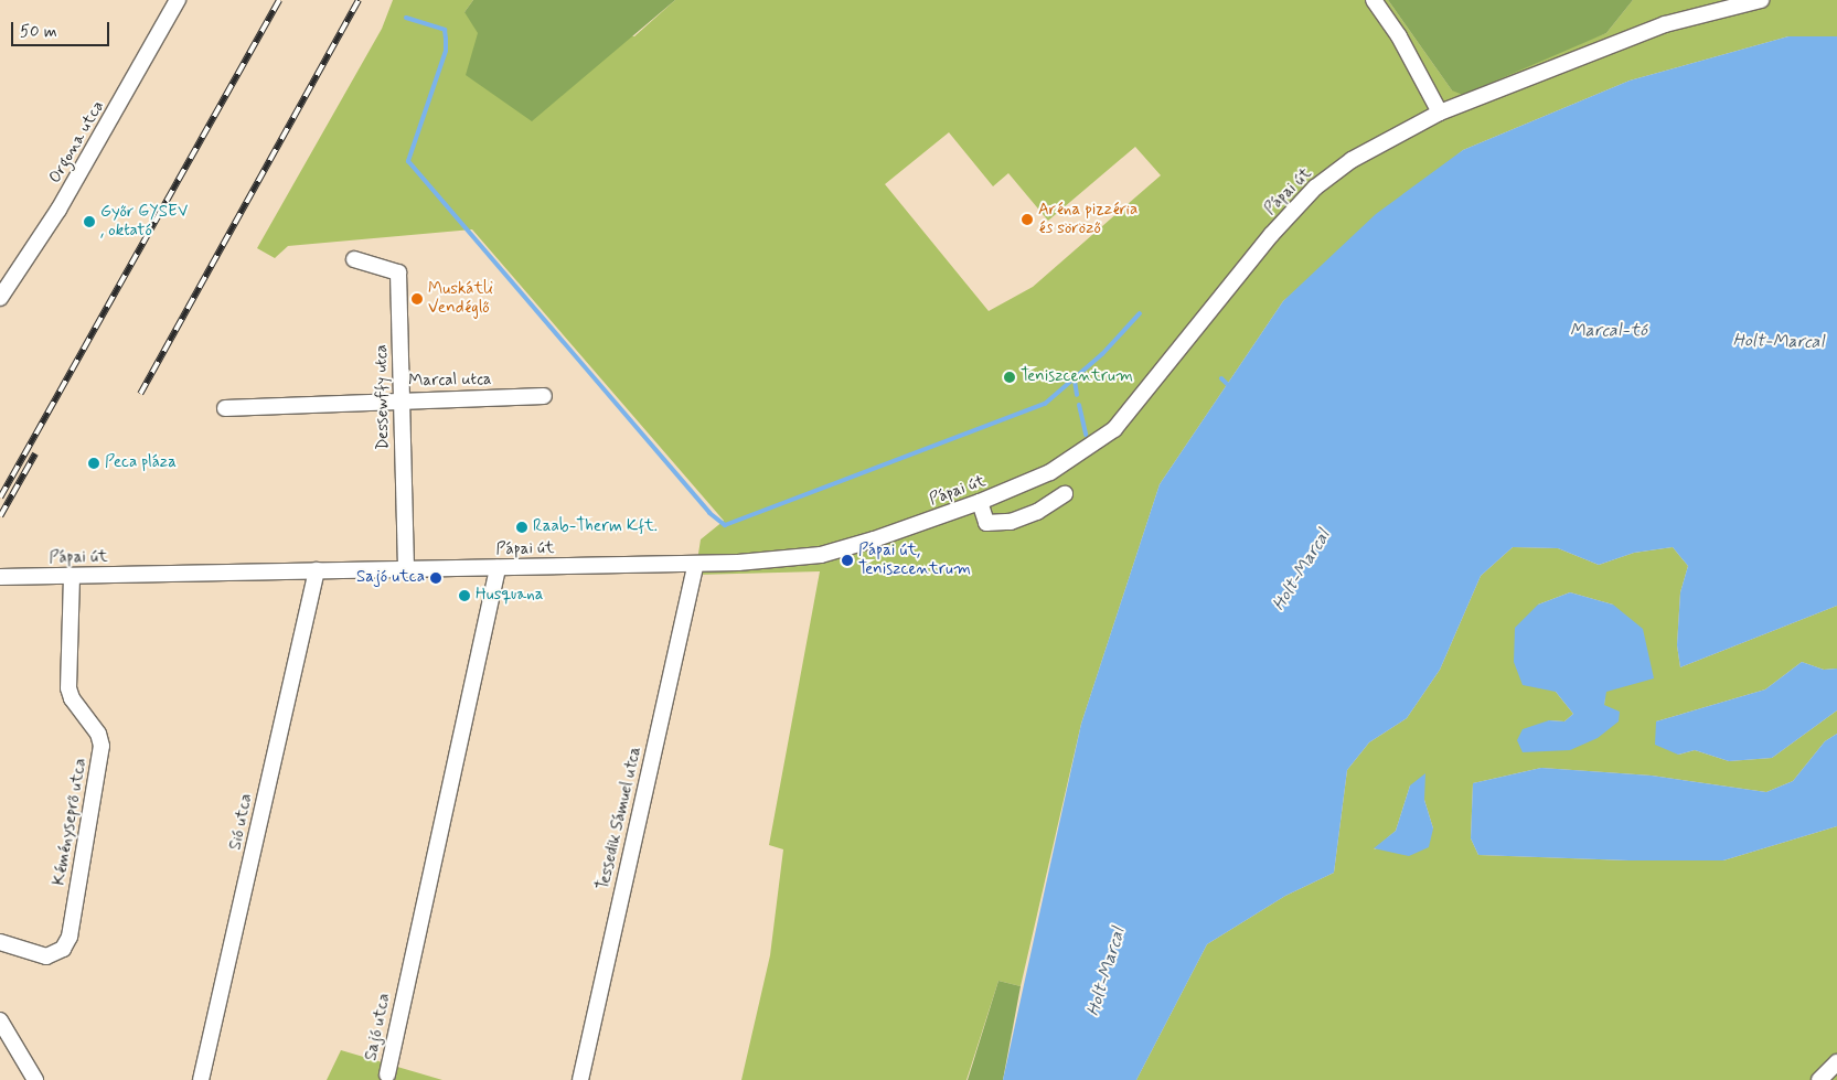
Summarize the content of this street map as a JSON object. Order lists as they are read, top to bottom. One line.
{"streets":{"street":["Orgona utca","Pápai út","Marcal utca","Dessewffy utca","Tessedik Sámuel utca","Kéményseprő utca","Sió utca","Sajó utca"]},"crossings":[["Pápai út","Dessewffy utca"],["Pápai út","Tessedik Sámuel utca"],["Pápai út","Kéményseprő utca"],["Pápai út","Sió utca"],["Pápai út","Sajó utca"],["Marcal utca","Dessewffy utca"]],"water":["Marcal-tó","Holt-Marcal"],"places":["Aréna pizzéria és söröző","Győr GYSEV , oktató","Muskátli Vendéglő","Teniszcentrum","Peca pláza","Raab-Therm Kft.","Pápai út, Teniszcentrum","Sajó utca","Husquana"],"scale_bar":"50 m"}
